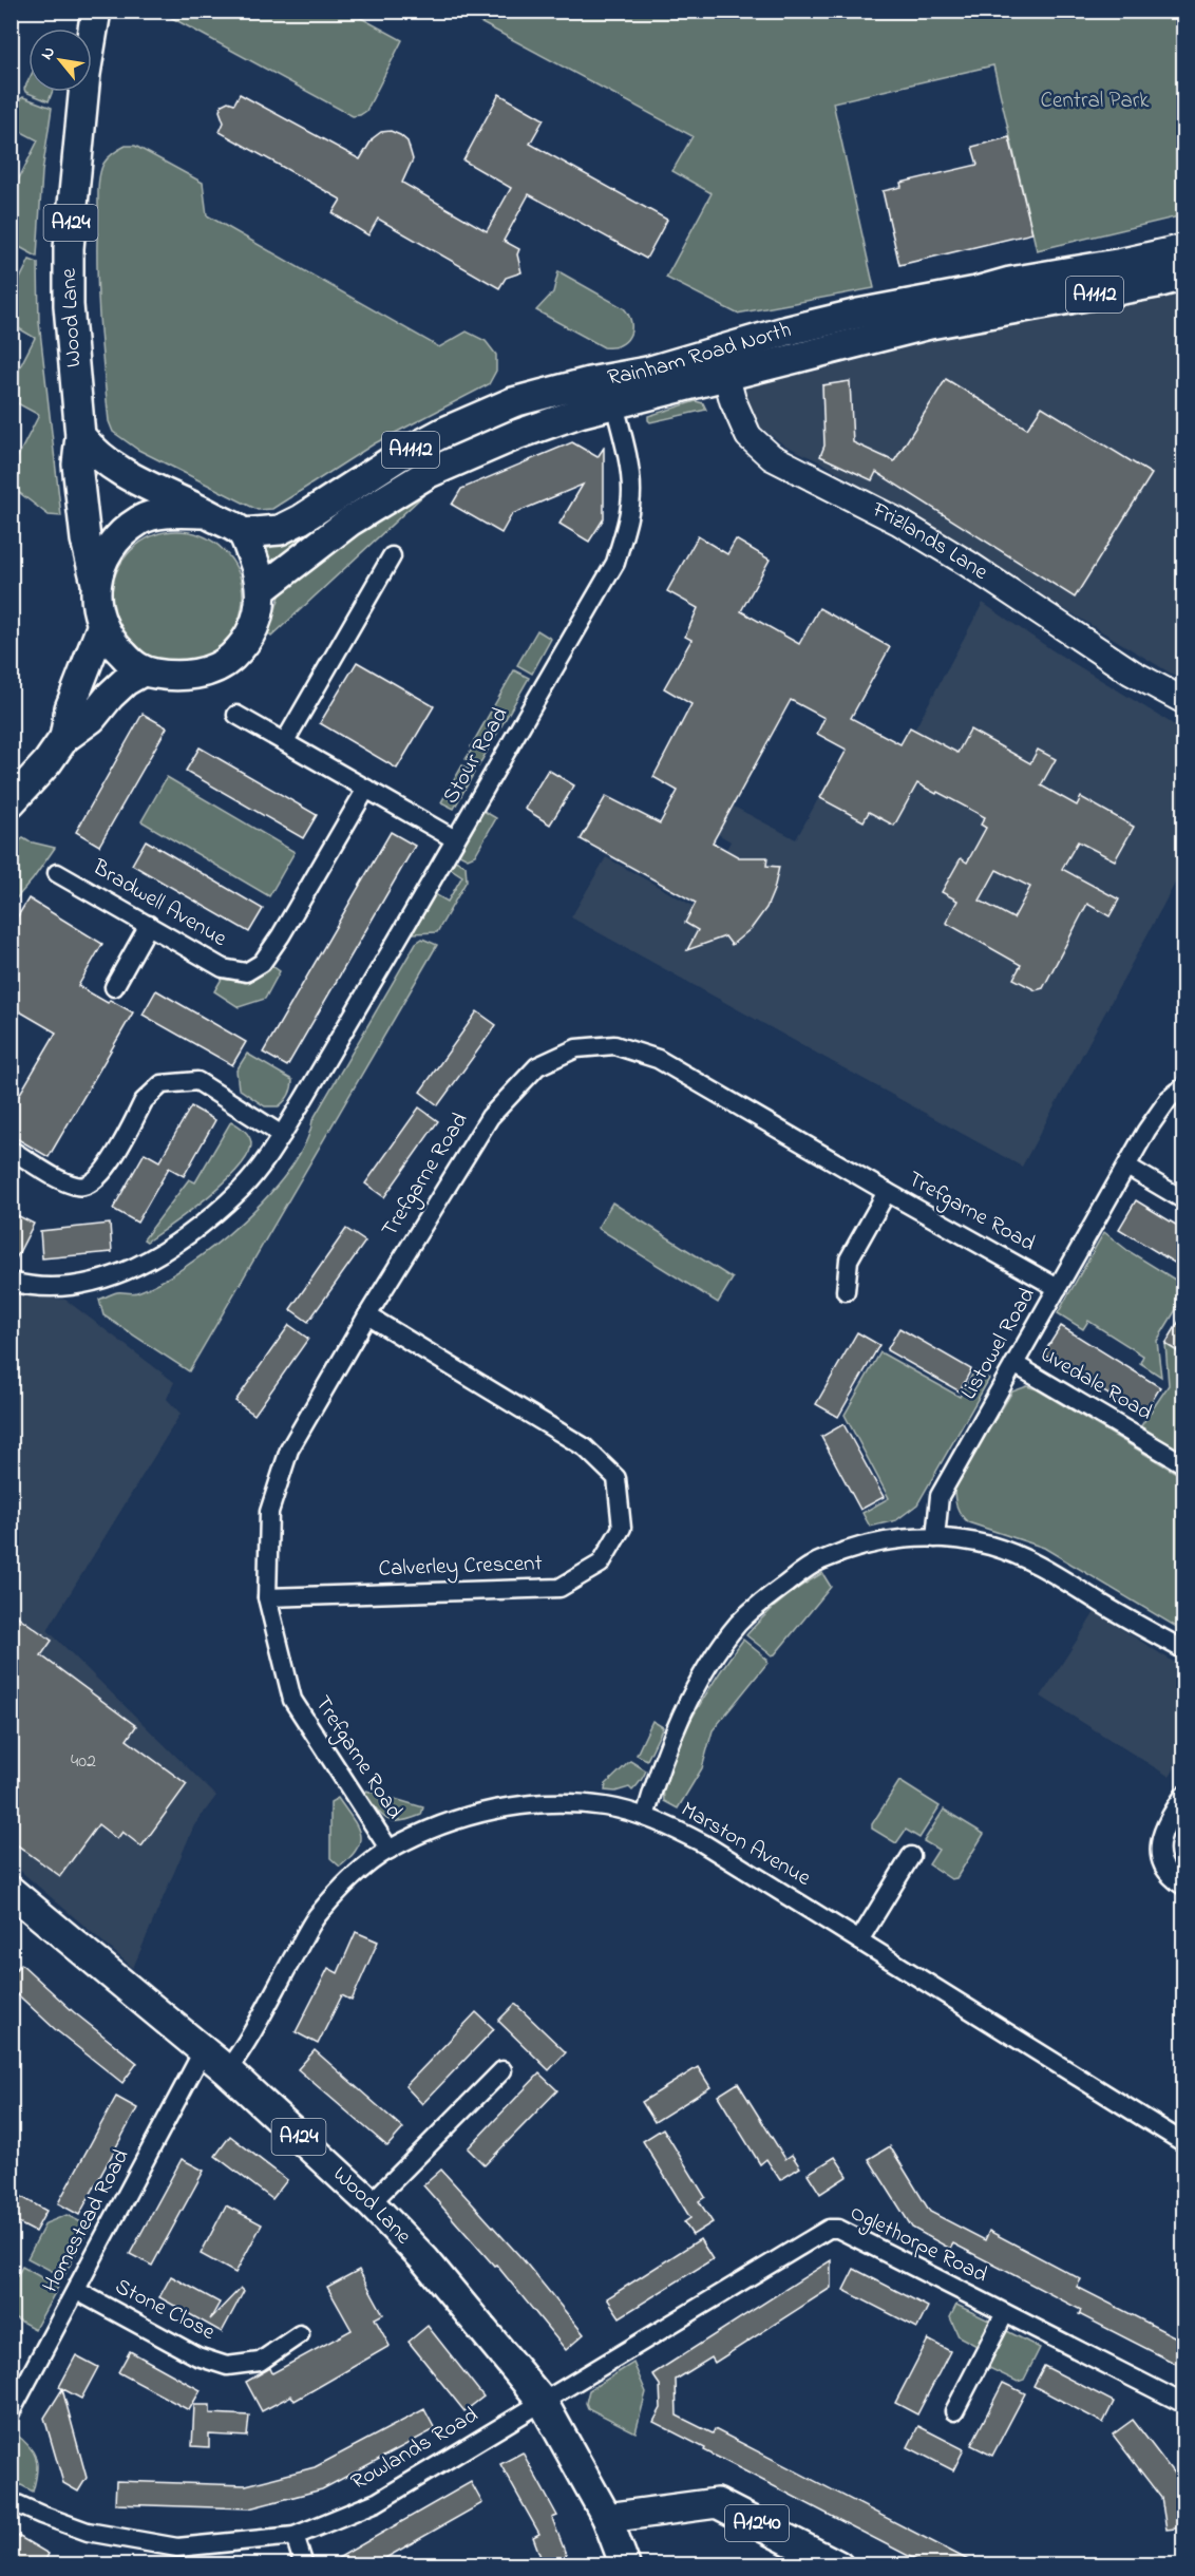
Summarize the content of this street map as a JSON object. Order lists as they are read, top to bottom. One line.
{"streets":{"main road":["A124","A1112","Wood Lane","Rainham Road North","A1240"],"street":["Frizlands Lane","Stour Road","Bradwell Avenue","Trefgarne Road","Listowel Road","Uvedale Road","Calverley Crescent","Marston Avenue","Homestead Road","Oglethorpe Road","Stone Close","Rowlands Road"]},"crossings":[["A124","Wood Lane"],["A124","Rainham Road North"],["Wood Lane","Rainham Road North"],["Wood Lane","Marston Avenue"],["Wood Lane","Homestead Road"],["Wood Lane","Oglethorpe Road"],["Wood Lane","Rowlands Road"],["Wood Lane","A1240"],["Rainham Road North","Frizlands Lane"],["Rainham Road North","Stour Road"],["Trefgarne Road","Listowel Road"],["Trefgarne Road","Calverley Crescent"],["Trefgarne Road","Marston Avenue"],["Listowel Road","Uvedale Road"],["Homestead Road","Stone Close"],["Oglethorpe Road","Rowlands Road"]],"parks":["Central Park"],"house_numbers":["402"],"north":"top left"}
